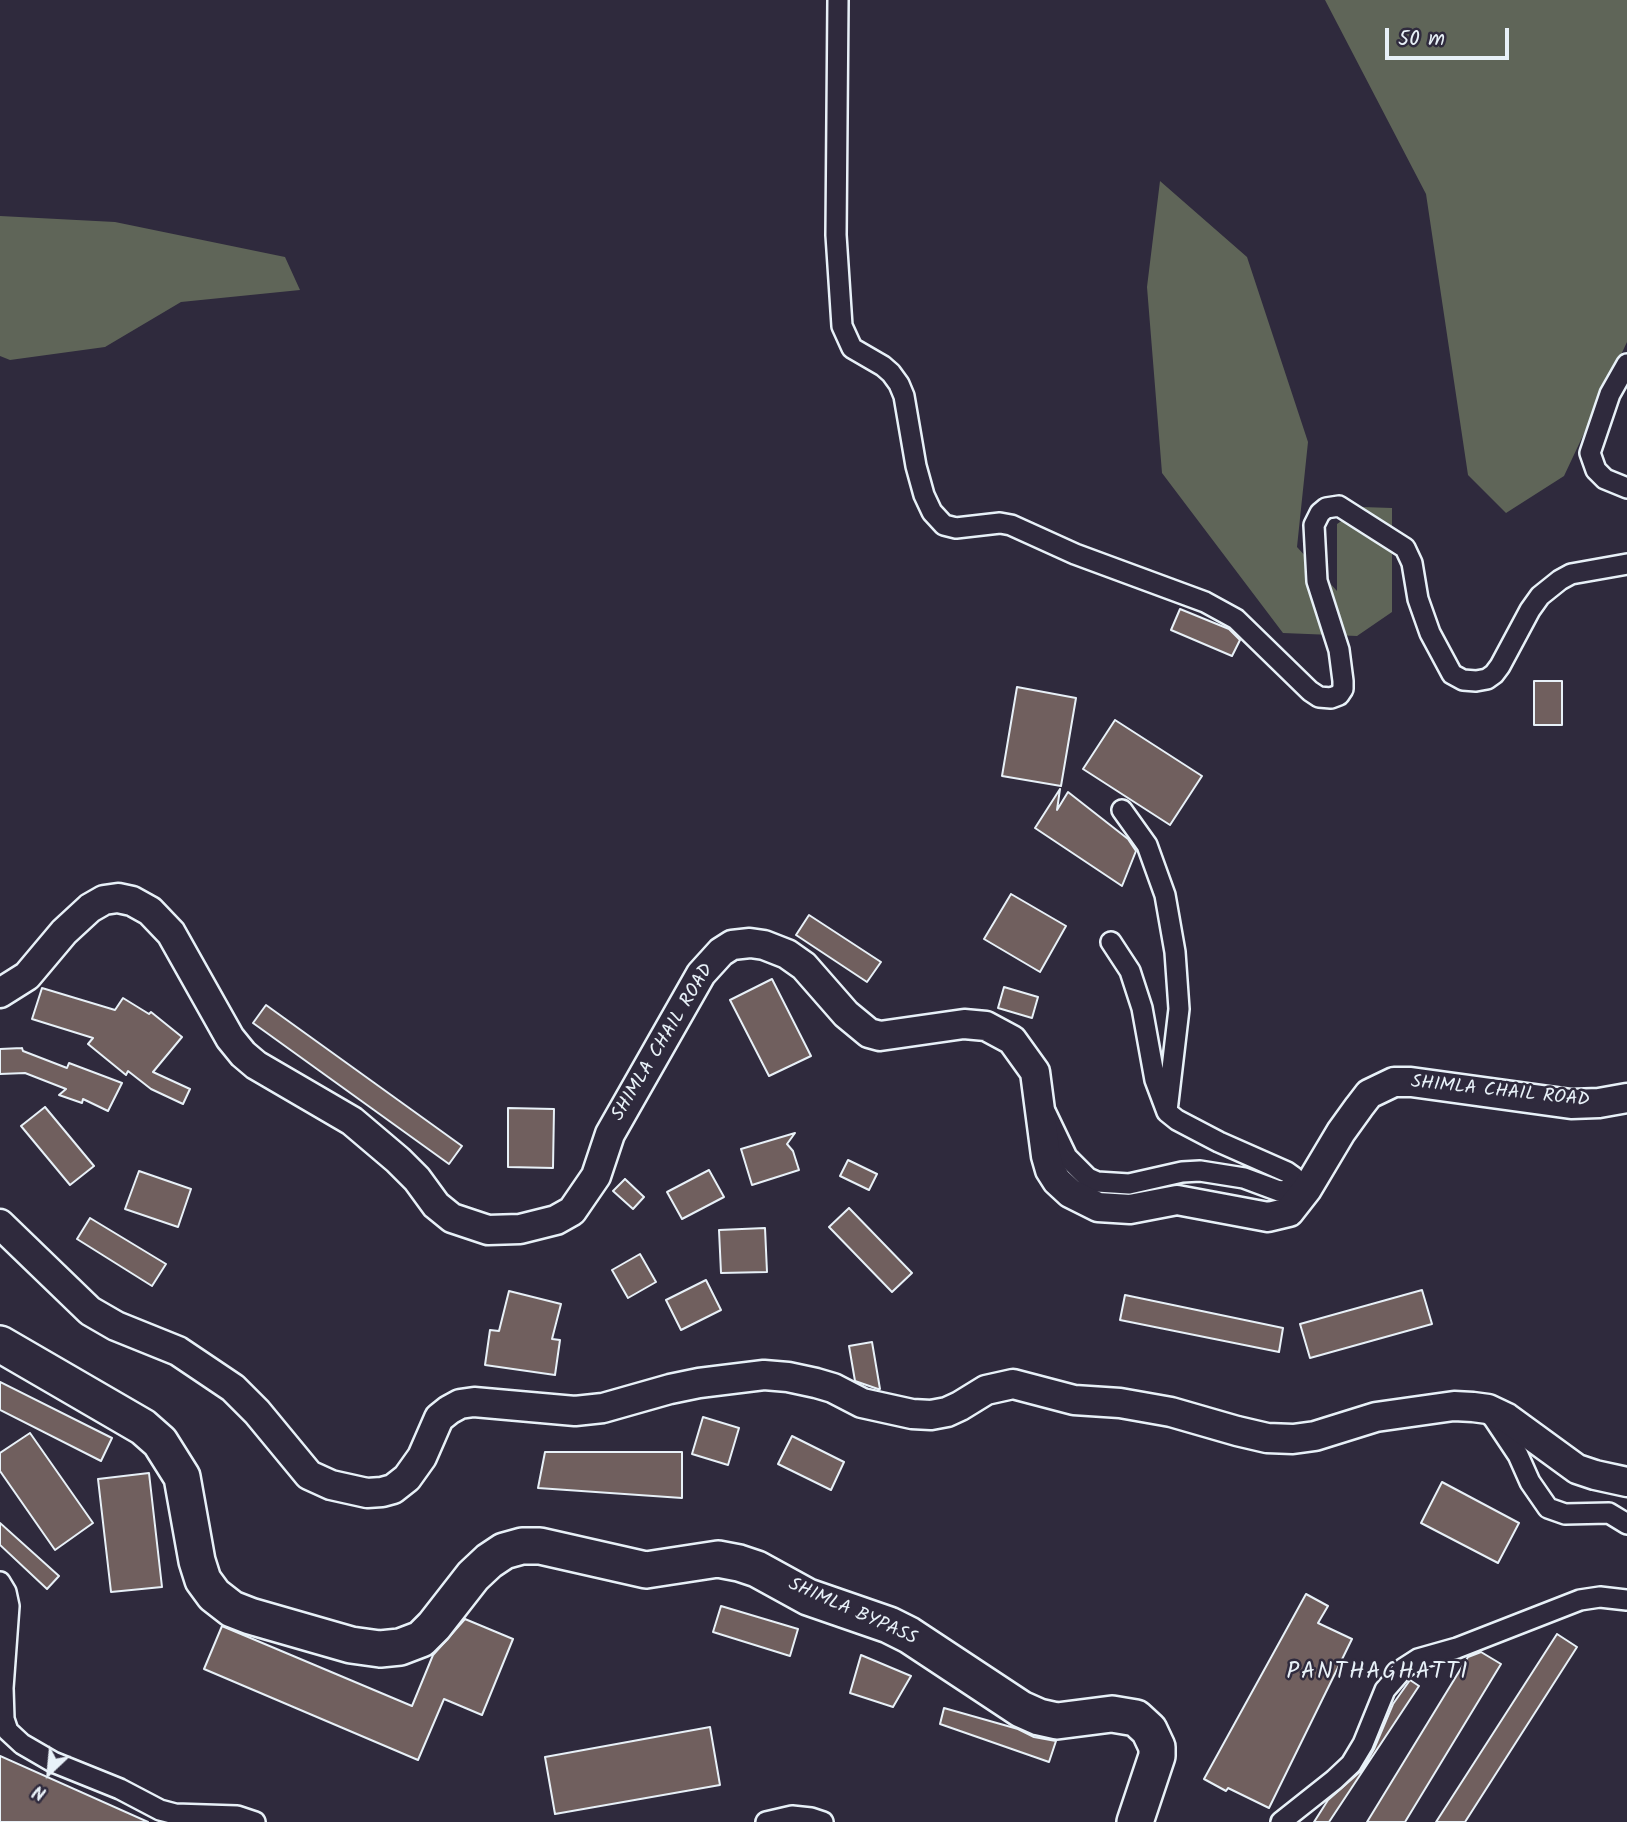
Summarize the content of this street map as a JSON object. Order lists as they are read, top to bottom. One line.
{"streets":{"highway":["SHIMLA BYPASS"],"main road":["SHIMLA CHAIL ROAD"]},"districts":["PANTHAGHATTI"],"scale_bar":"50 m","north":"bottom left"}
